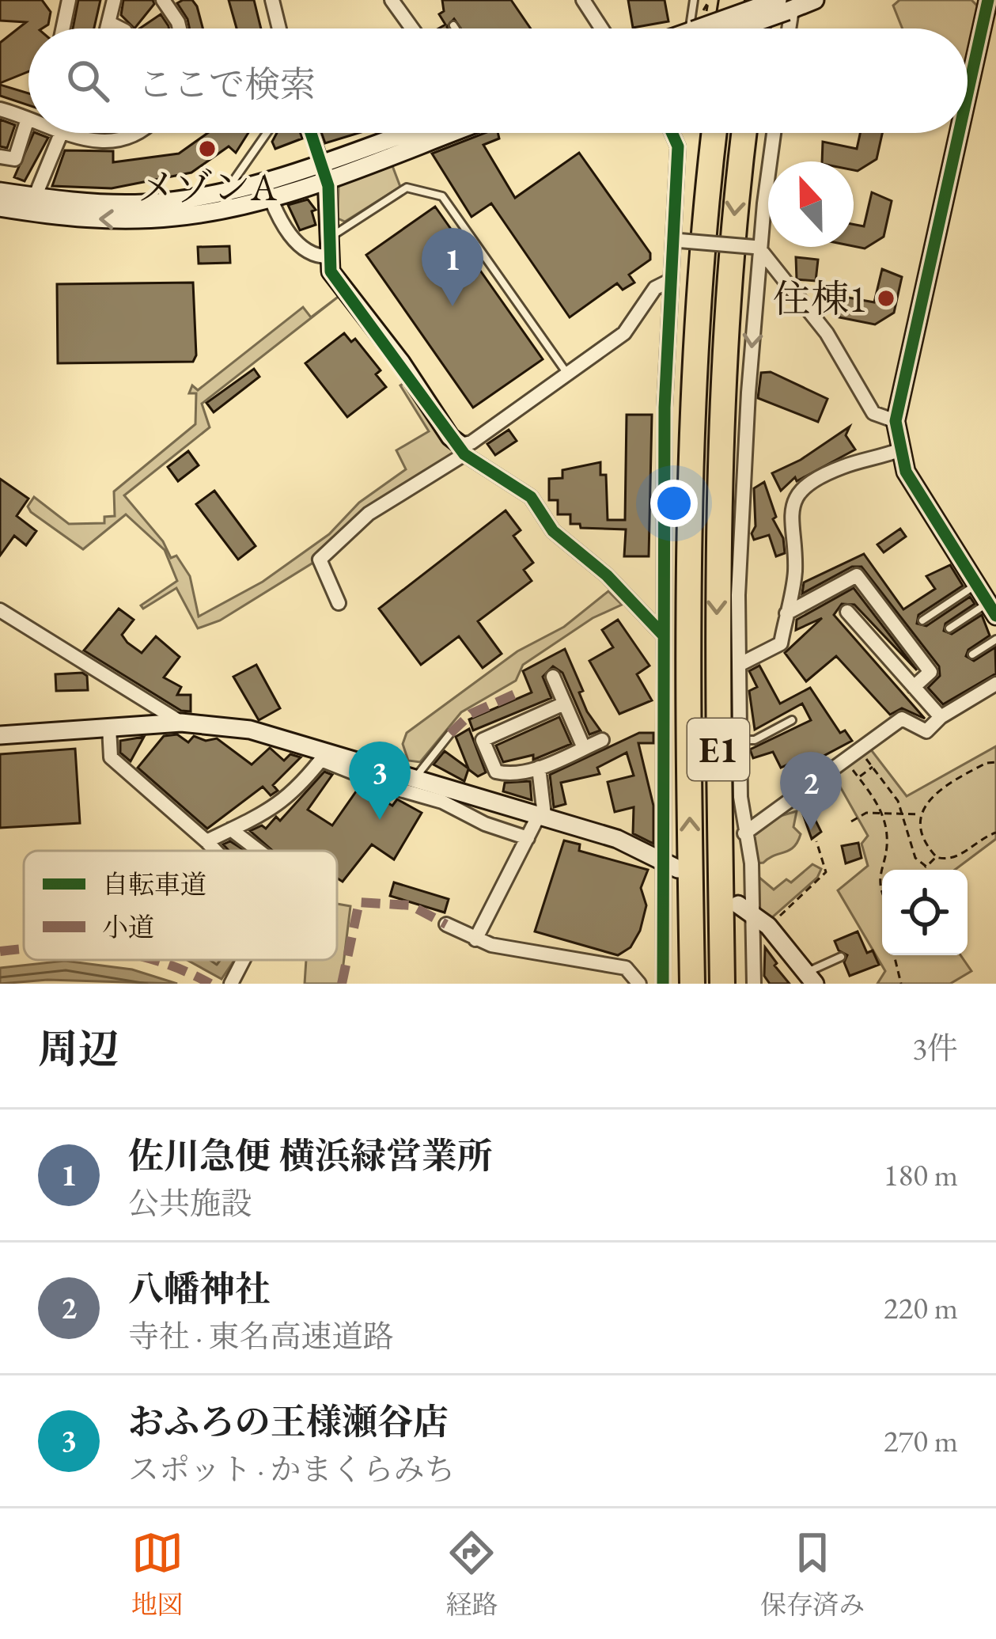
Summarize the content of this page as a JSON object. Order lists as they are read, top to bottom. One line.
{"streets":{"highway":["E1"]},"places":["メゾンA","住棟1"],"legend":["自転車道","小道"],"north":"top","page":{"search":"ここで検索","pins":["1","3","2"],"heading":["周辺","3件"],"list":[{"mark":"1","name":"佐川急便 横浜緑営業所","note":"公共施設","value":"180 m"},{"mark":"2","name":"八幡神社","note":"寺社 · 東名高速道路","value":"220 m"},{"mark":"3","name":"おふろの王様瀬谷店","note":"スポット · かまくらみち","value":"270 m"}],"nav":["地図","経路","保存済み"]}}
